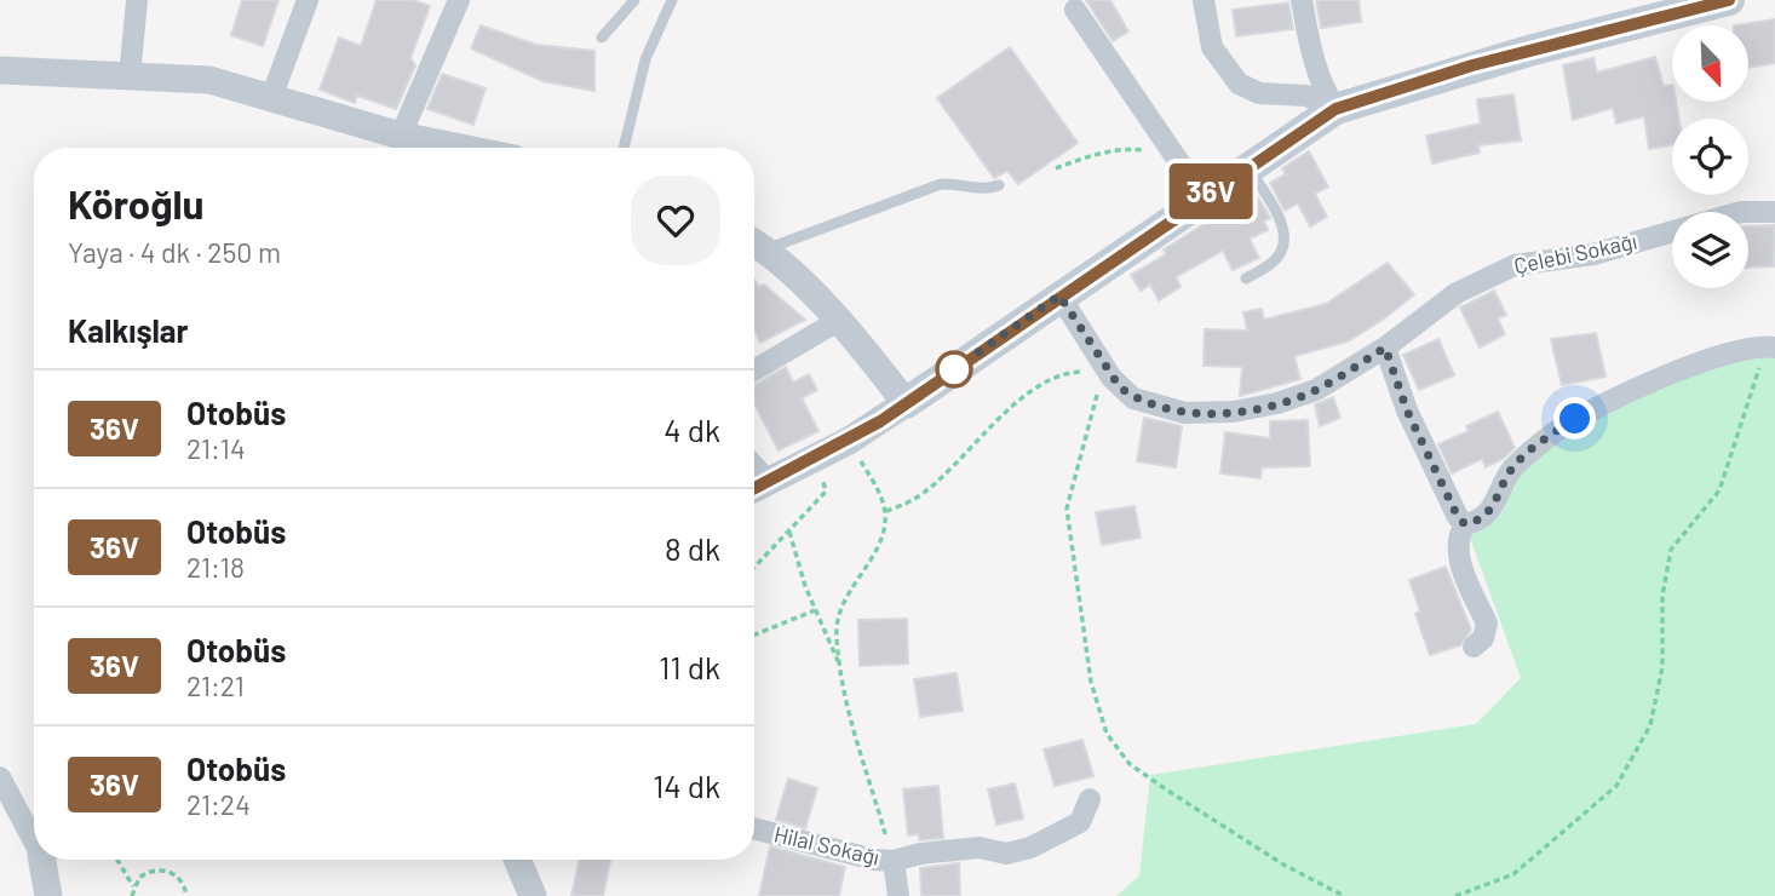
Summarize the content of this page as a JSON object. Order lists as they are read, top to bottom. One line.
{"streets":{"street":["Çelebi Sokağı","Hilal Sokağı"]},"lines":["bus line 36V"],"north":"bottom right","page":{"on_map":"36V","heading":[["Köroğlu","Yaya · 4 dk · 250 m"],"Kalkışlar"],"list":[{"mark":"36V","name":"Otobüs","note":"21:14","value":"4 dk"},{"mark":"36V","name":"Otobüs","note":"21:18","value":"8 dk"},{"mark":"36V","name":"Otobüs","note":"21:21","value":"11 dk"},{"mark":"36V","name":"Otobüs","note":"21:24","value":"14 dk"}]}}
